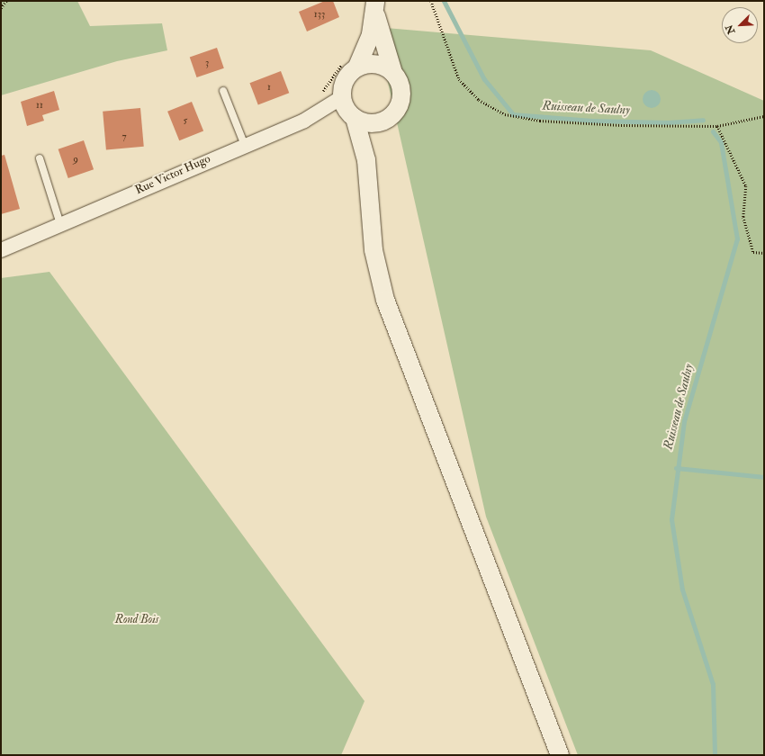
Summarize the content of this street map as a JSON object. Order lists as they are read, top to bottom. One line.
{"streets":{"street":["Rue Victor Hugo"]},"water":["Ruisseau de Saulny"],"parks":["Rond Bois"],"house_numbers":["133","3","1","11","5","7","9"],"north":"bottom left"}
